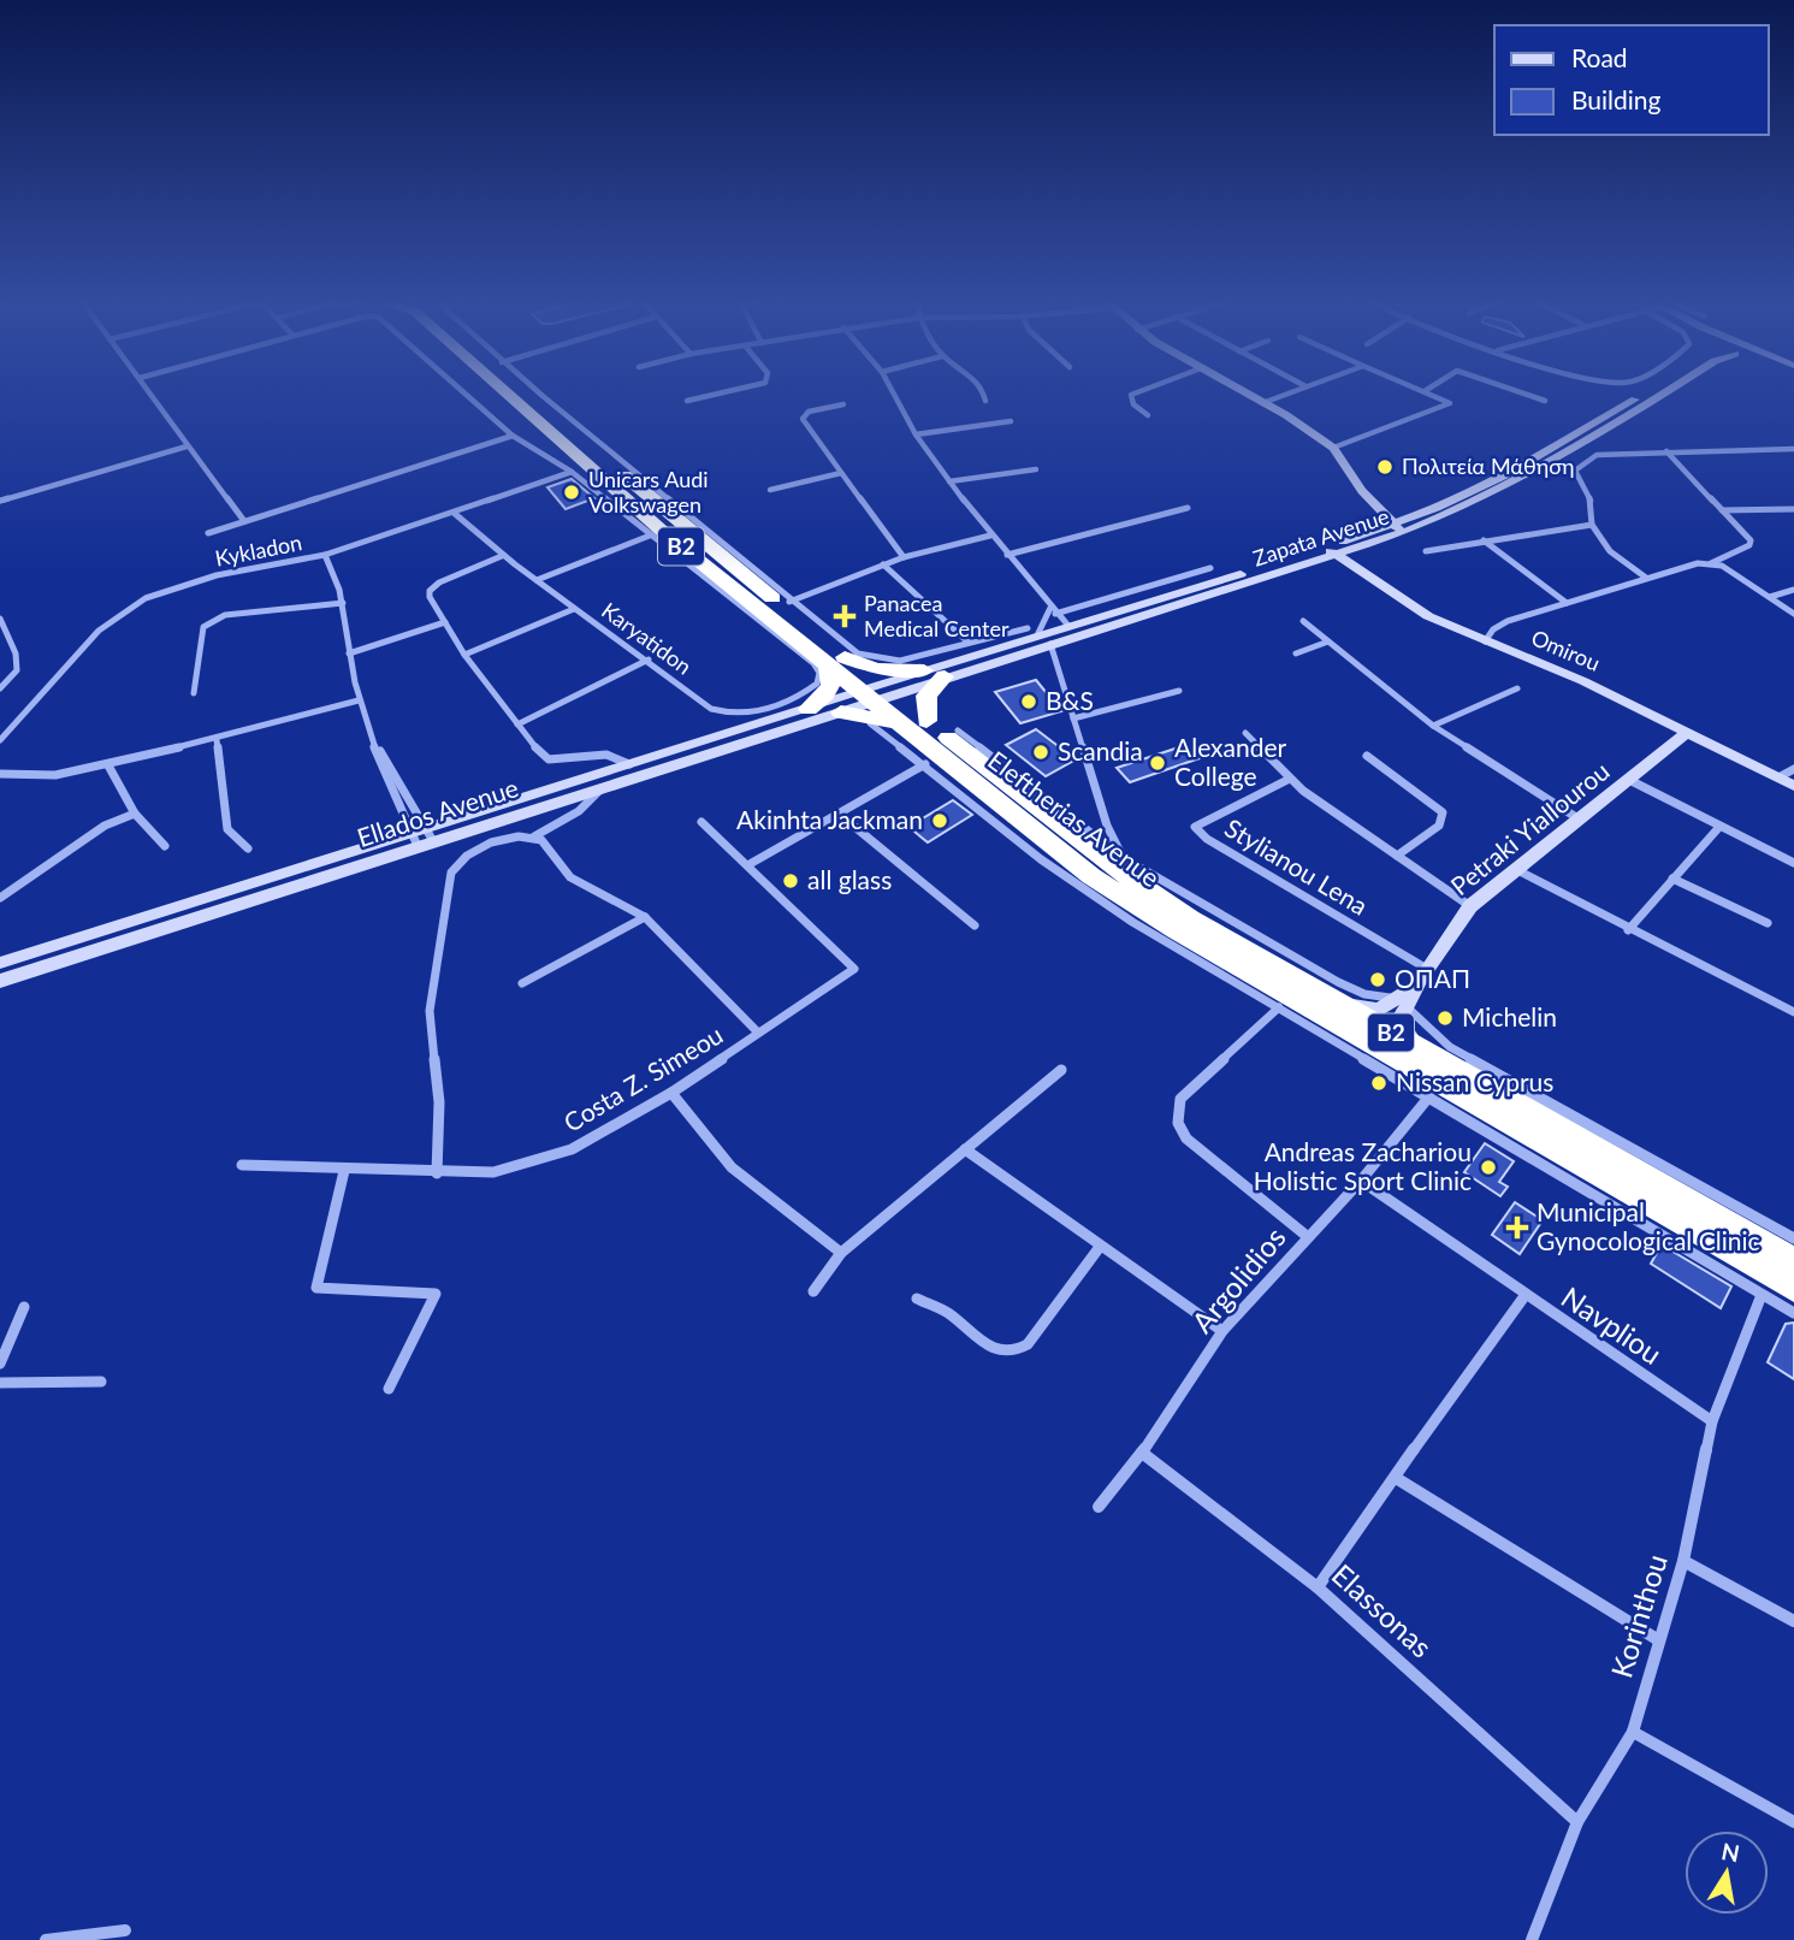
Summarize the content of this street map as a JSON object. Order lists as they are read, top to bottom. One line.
{"streets":{"highway":["B2","Eleftherias Avenue"],"main road":["Zapata Avenue","Omirou","Ellados Avenue","Petraki Yiallourou"],"street":["Kykladon","Karyatidon","Stylianou Lena","Costa Z. Simeou","Argolidios","Navpliou","Elassonas","Korinthou"]},"crossings":[["Zapata Avenue","Omirou"],["Zapata Avenue","Ellados Avenue"],["Zapata Avenue","Eleftherias Avenue"],["Kykladon","Karyatidon"],["Karyatidon","Eleftherias Avenue"],["Omirou","Petraki Yiallourou"],["Ellados Avenue","Eleftherias Avenue"],["Petraki Yiallourou","Stylianou Lena"],["Argolidios","Navpliou"],["Argolidios","Elassonas"],["Navpliou","Korinthou"],["Elassonas","Korinthou"]],"places":{"other":["Πολιτεία Μάθηση","Unicars Audi Volkswagen","B&S","Scandia","Alexander College","Αkinhta Jackman","all glass","ΟΠΑΠ","Michelin","Nissan Cyprus","Andreas Zachariou Holistic Sport Clinic"],"health":["Panacea Medical Center","Municipal Gynocological Clinic"]},"legend":["Road","Building"],"north":"top"}
